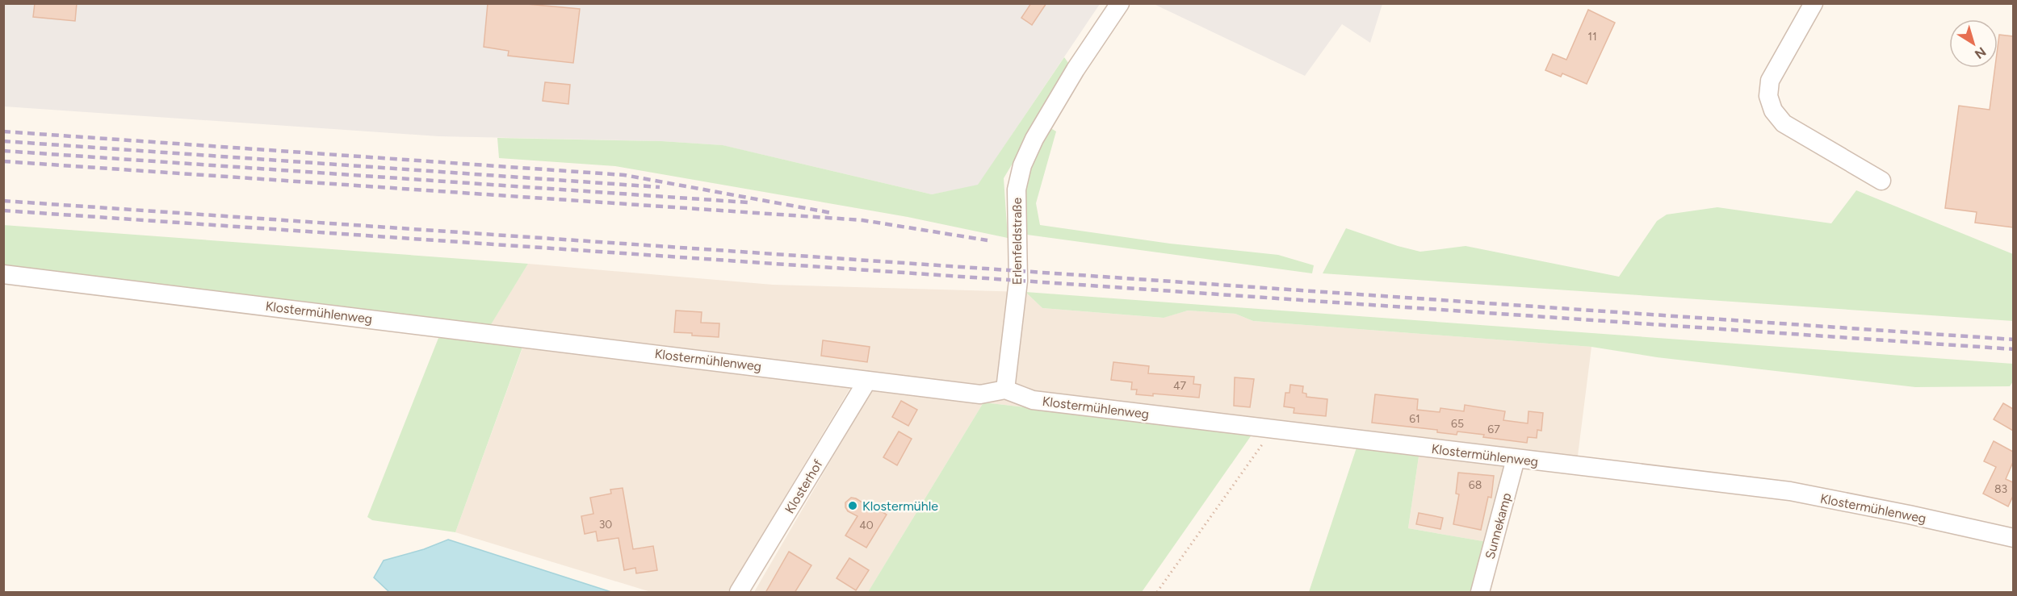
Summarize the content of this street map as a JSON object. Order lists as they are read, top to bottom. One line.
{"streets":{"street":["Erlenfeldstraße","Klostermühlenweg","Klosterhof","Sunnekamp"]},"crossings":[["Erlenfeldstraße","Klostermühlenweg"],["Klostermühlenweg","Klosterhof"],["Klostermühlenweg","Sunnekamp"]],"places":["Klostermühle"],"house_numbers":["11","47","61","65","67","68","83","30","40"],"north":"bottom right"}
